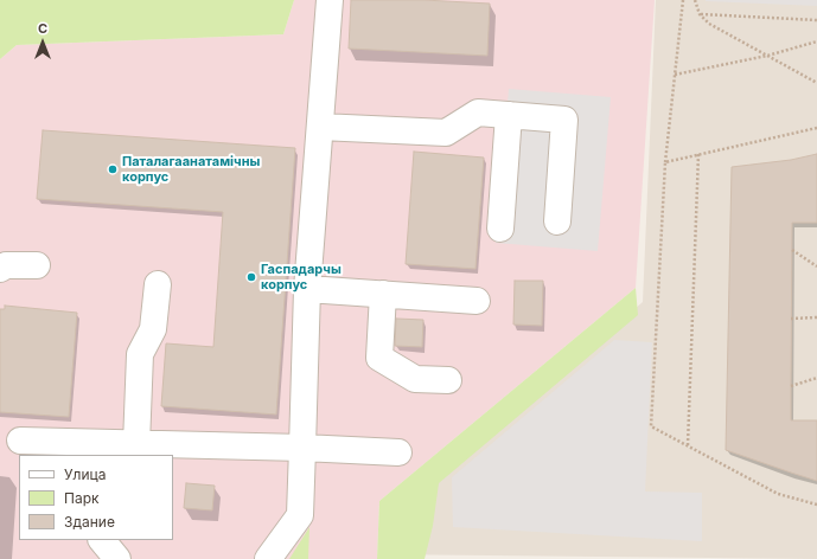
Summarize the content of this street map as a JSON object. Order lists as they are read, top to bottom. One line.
{"places":["Паталагаанатамічны корпус","Гаспадарчы корпус"],"legend":["Улица","Парк","Здание"],"north":"top"}
